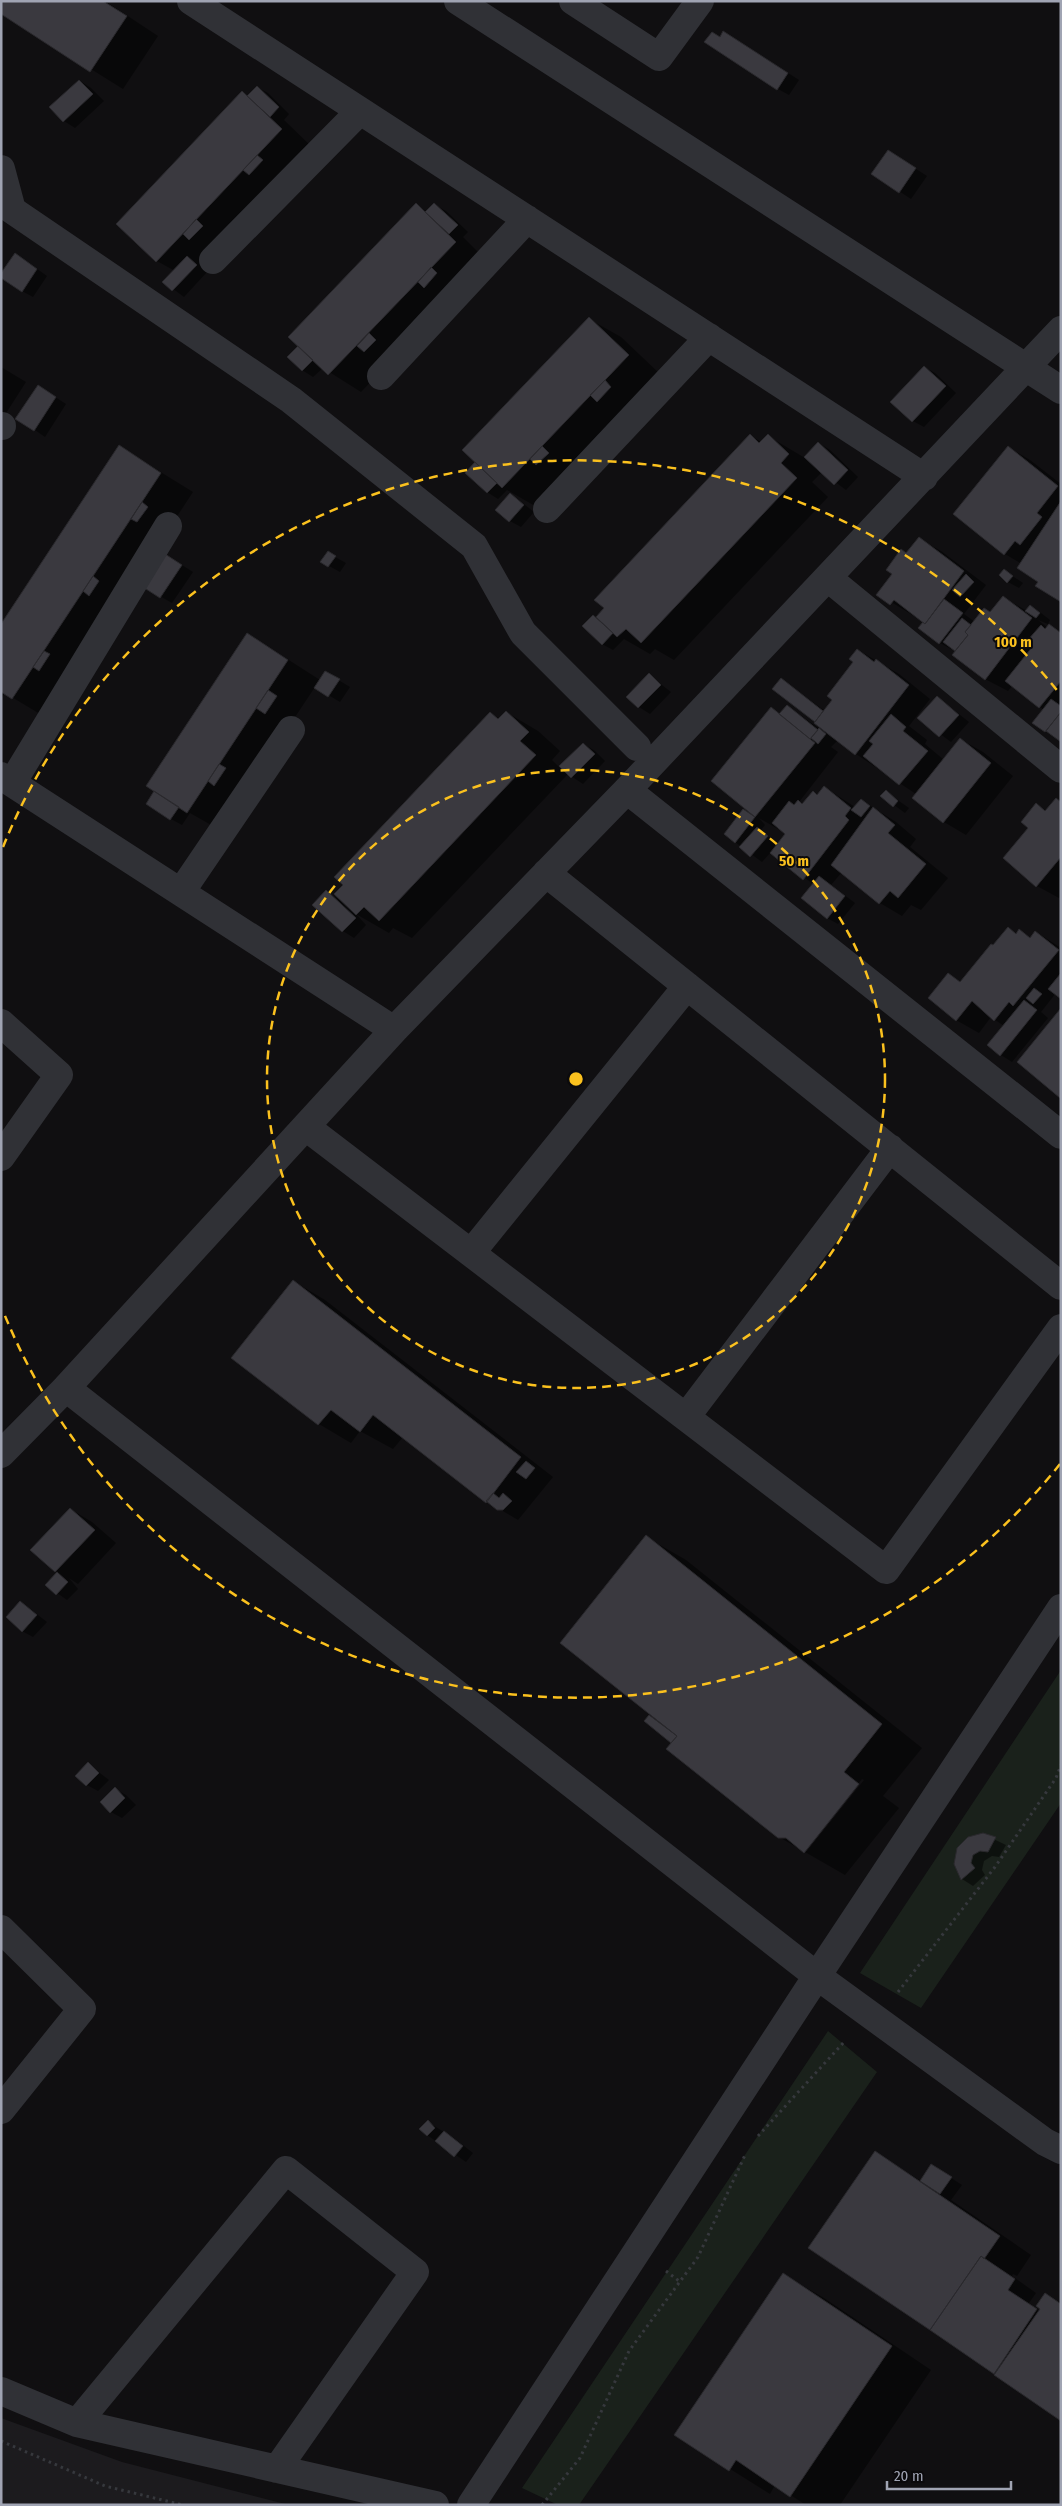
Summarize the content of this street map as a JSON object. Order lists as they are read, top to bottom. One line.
{"scale_bar":"20 m","rings":["100 m","50 m"]}
